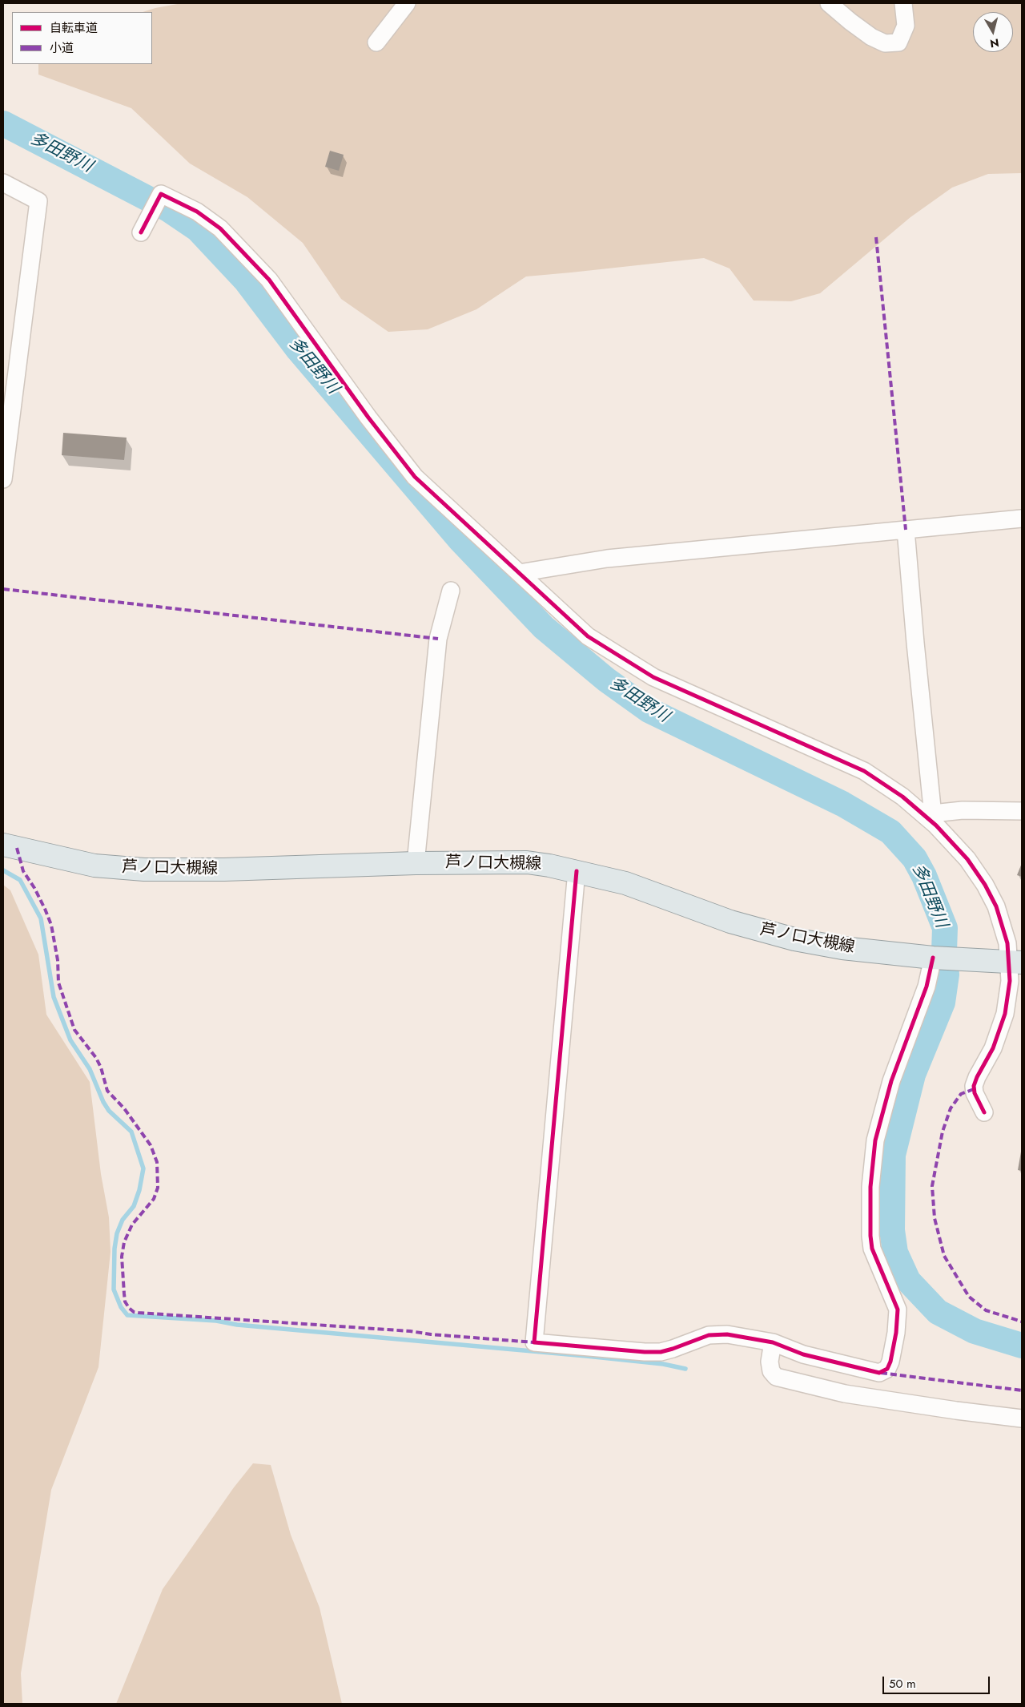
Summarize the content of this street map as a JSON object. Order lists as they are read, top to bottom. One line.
{"streets":{"main road":["芦ノ口大槻線"]},"water":["多田野川"],"legend":["自転車道","小道"],"scale_bar":"50 m","north":"bottom"}
